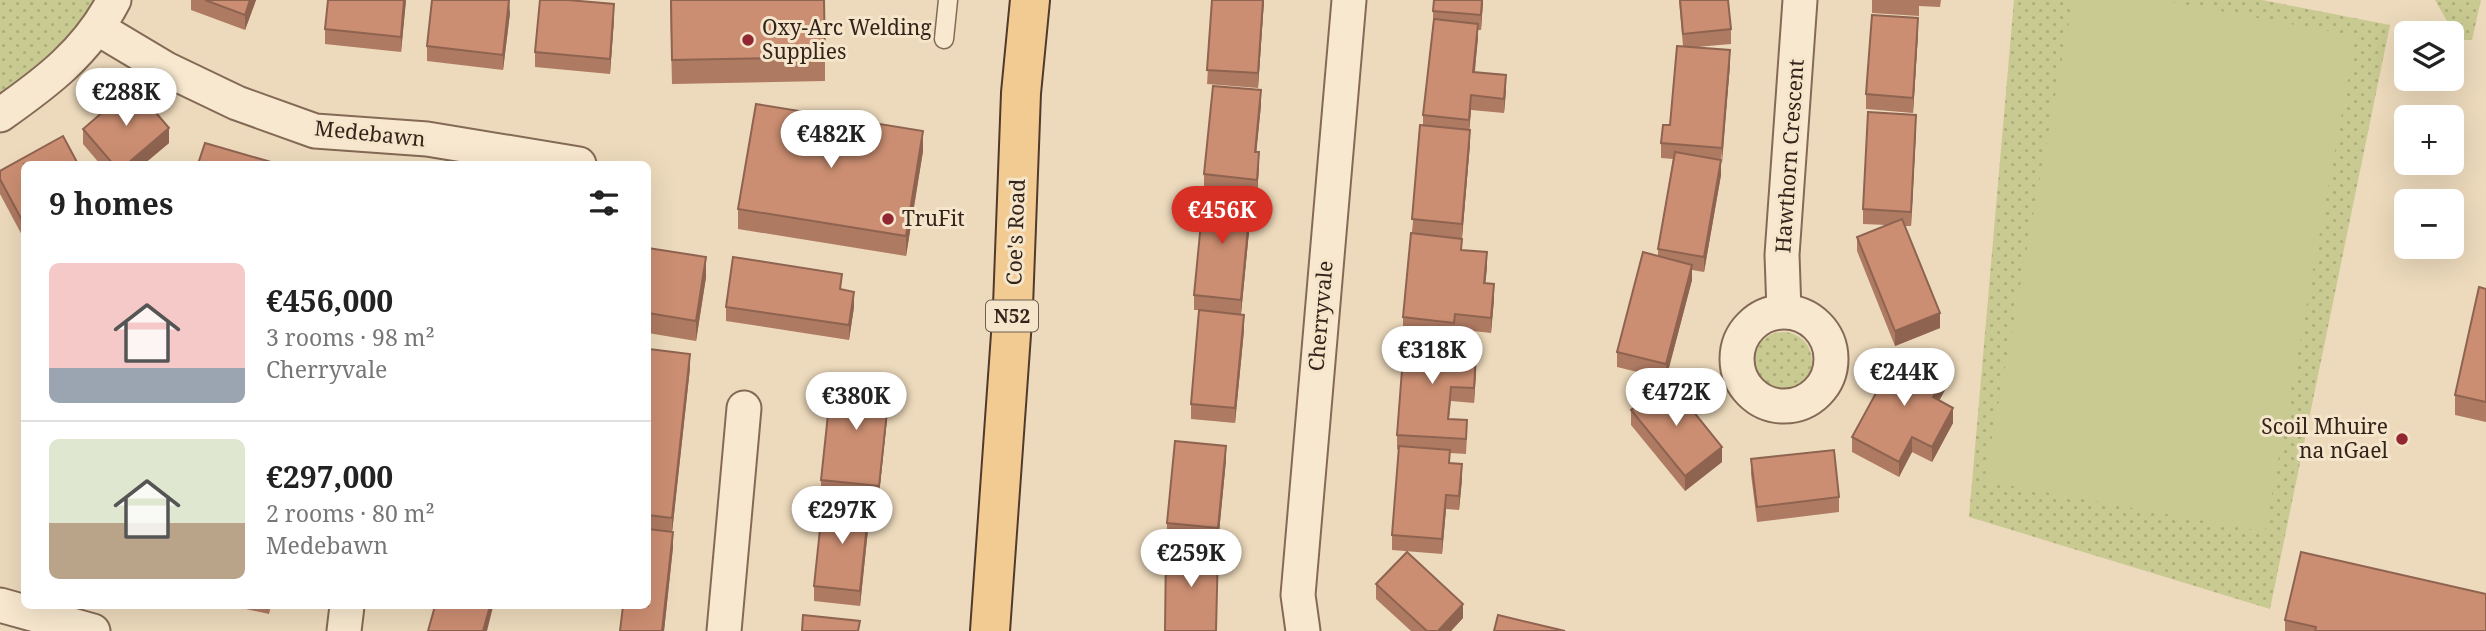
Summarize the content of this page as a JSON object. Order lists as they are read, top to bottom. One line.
{"streets":{"main road":["Coe's Road","N52"],"street":["Medebawn","Hawthorn Crescent","Cherryvale"]},"places":["Oxy-Arc Welding Supplies","TruFit","Scoil Mhuire na nGael"],"page":{"map_buttons":["+","−"],"price":["€288K","€482K","€456K","€318K","€244K","€472K","€380K","€297K","€259K"],"heading":"9 homes","list":[{"name":"€456,000","note":"3 rooms · 98 m² · Cherryvale"},{"name":"€297,000","note":"2 rooms · 80 m² · Medebawn"}]}}
